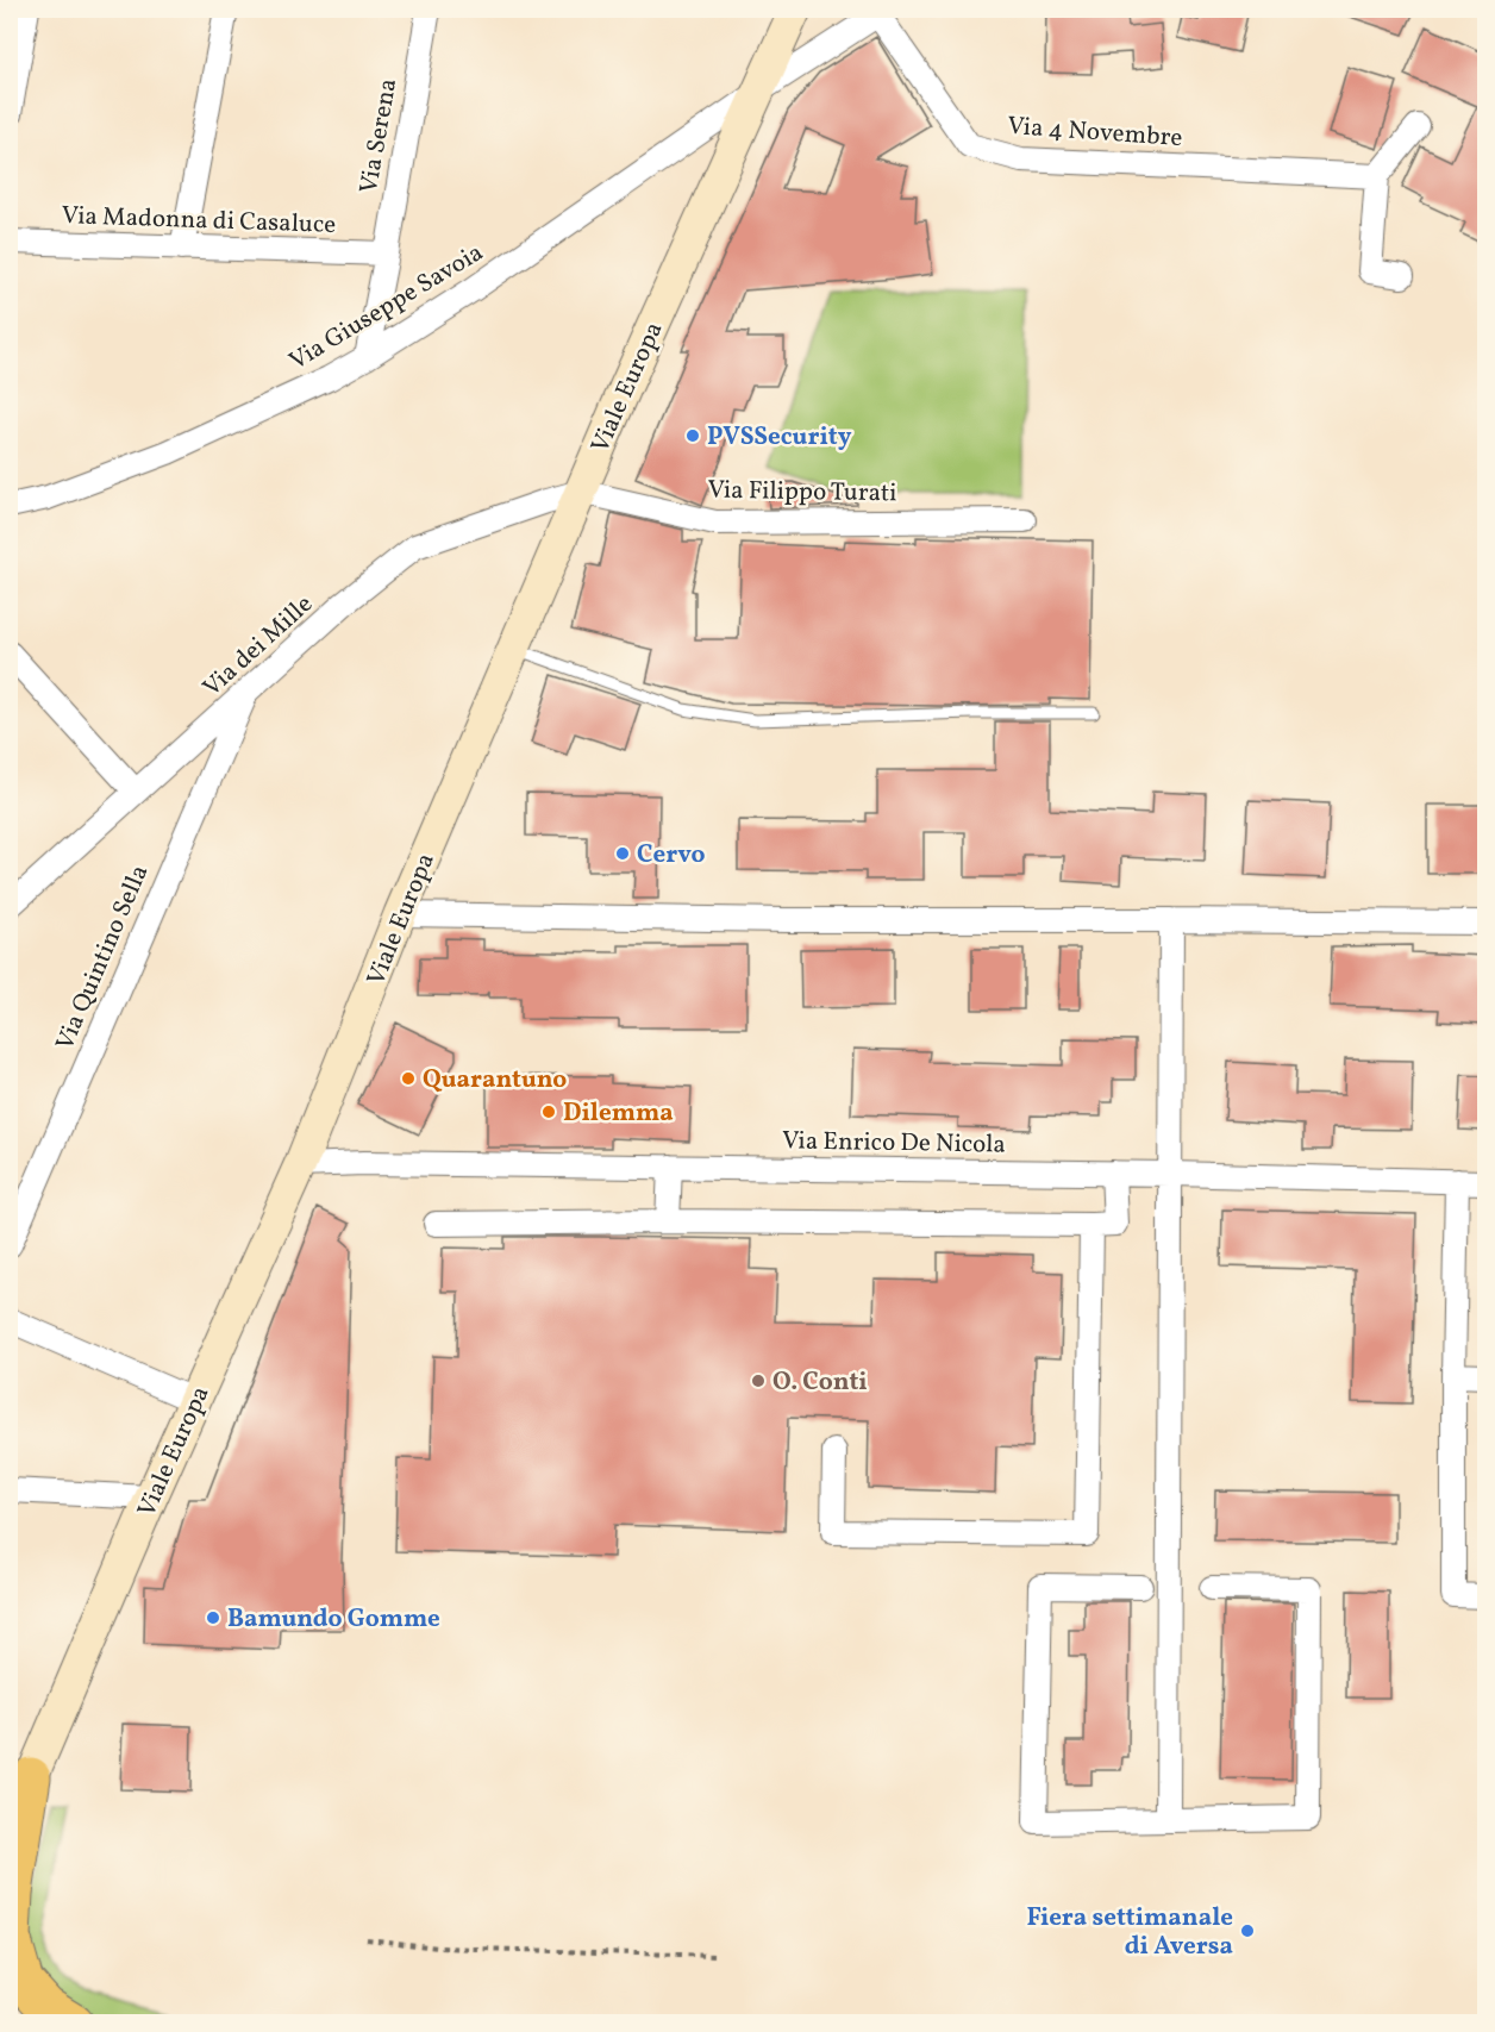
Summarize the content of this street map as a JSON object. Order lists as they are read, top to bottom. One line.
{"streets":{"main road":["Viale Europa"],"street":["Via 4 Novembre","Via Serena","Via Madonna di Casaluce","Via Giuseppe Savoia","Via Filippo Turati","Via dei Mille","Via Quintino Sella","Via Enrico De Nicola"]},"crossings":[["Via 4 Novembre","Via Giuseppe Savoia"],["Via Serena","Via Madonna di Casaluce"],["Via Serena","Via Giuseppe Savoia"],["Via Giuseppe Savoia","Viale Europa"],["Viale Europa","Via Filippo Turati"],["Viale Europa","Via dei Mille"],["Viale Europa","Via Enrico De Nicola"],["Via Filippo Turati","Via dei Mille"],["Via dei Mille","Via Quintino Sella"]],"places":["PVSSecurity","Cervo","Quarantuno","Dilemma","O. Conti","Bamundo Gomme","Fiera settimanale di Aversa"]}
